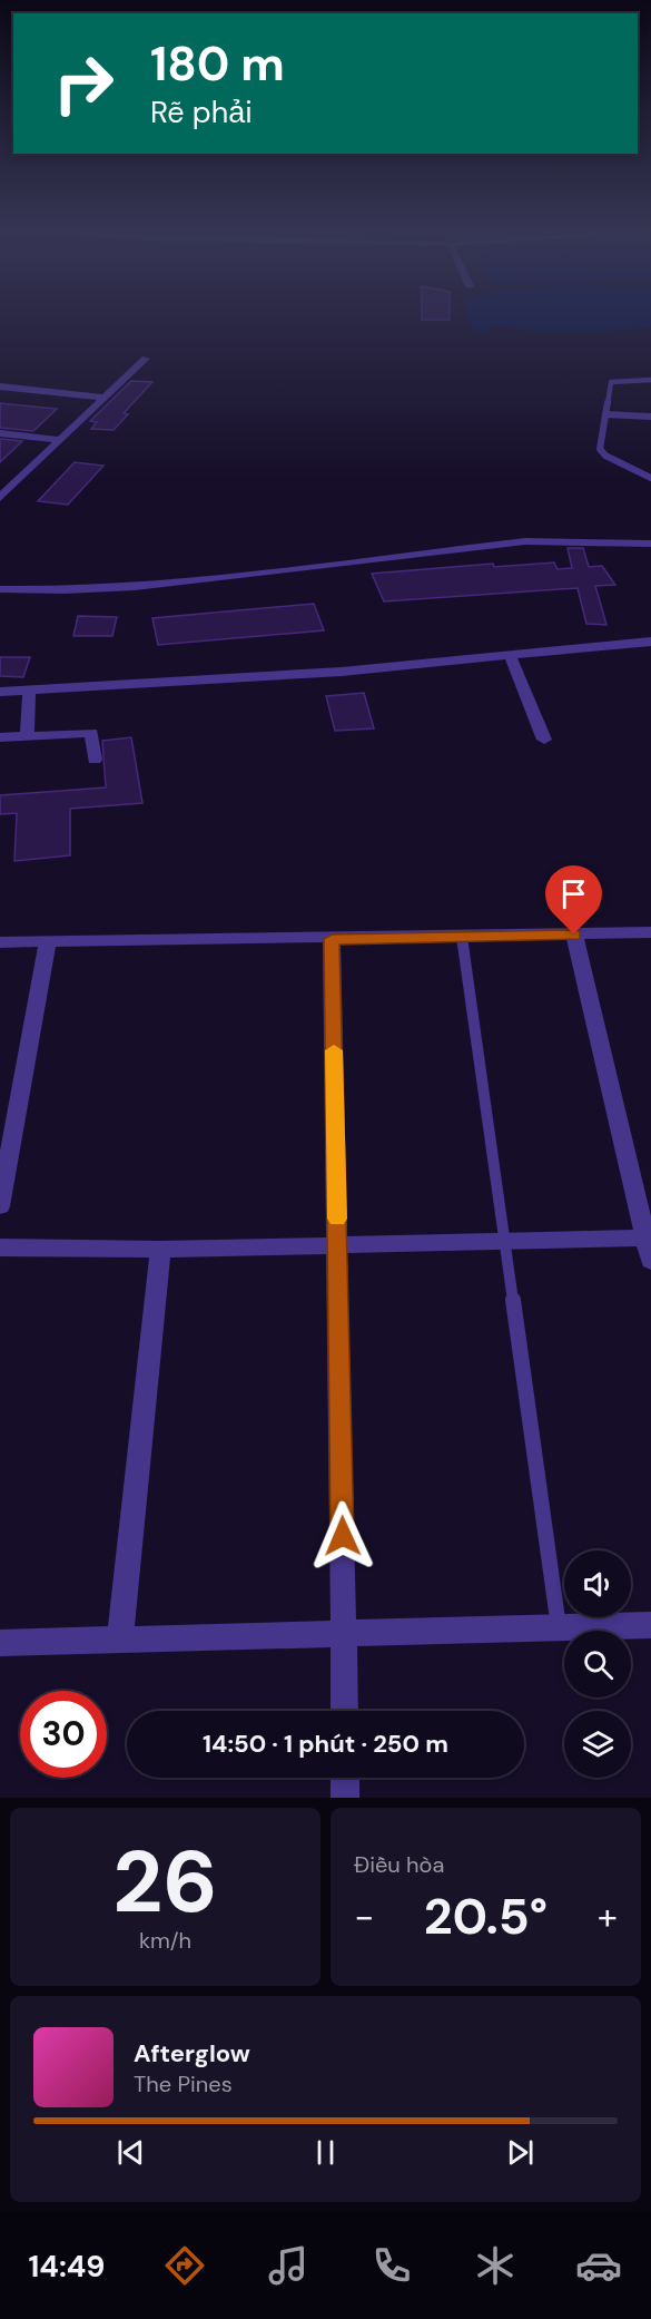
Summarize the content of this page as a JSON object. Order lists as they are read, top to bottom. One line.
{"page":{"turn":["180 m","Rẽ phải"],"limit":"30","trip":"14:50 · 1 phút · 250 m","tile":[["26","km/h"],"Điều hòa"],"heat":["−","20.5°","+"],"song":["Afterglow","The Pines"],"tabs":"14:49"}}
